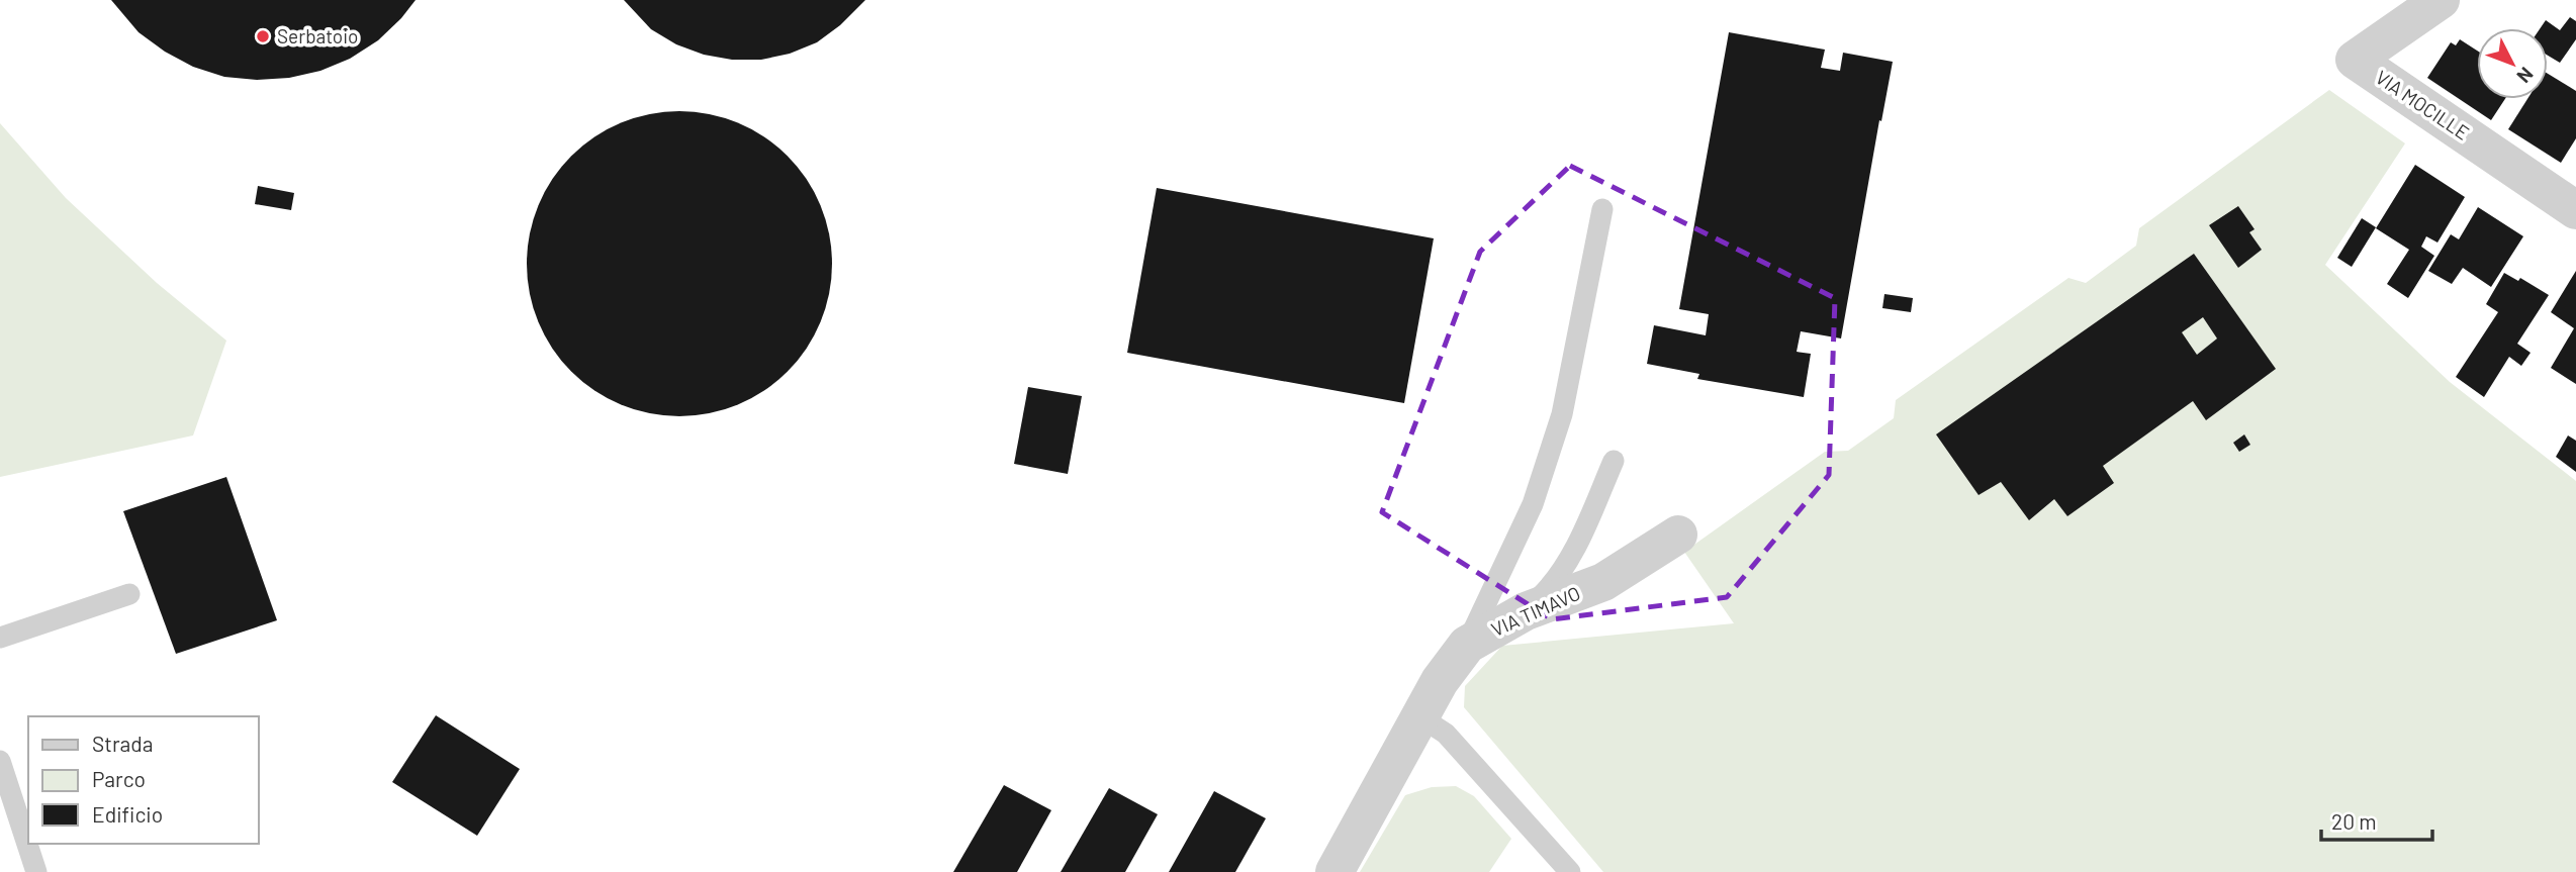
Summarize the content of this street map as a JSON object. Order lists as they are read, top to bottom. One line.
{"streets":{"street":["VIA MOCILLE","VIA TIMAVO"]},"places":["Serbatoio"],"legend":["Strada","Parco","Edificio"],"scale_bar":"20 m","north":"bottom right"}
